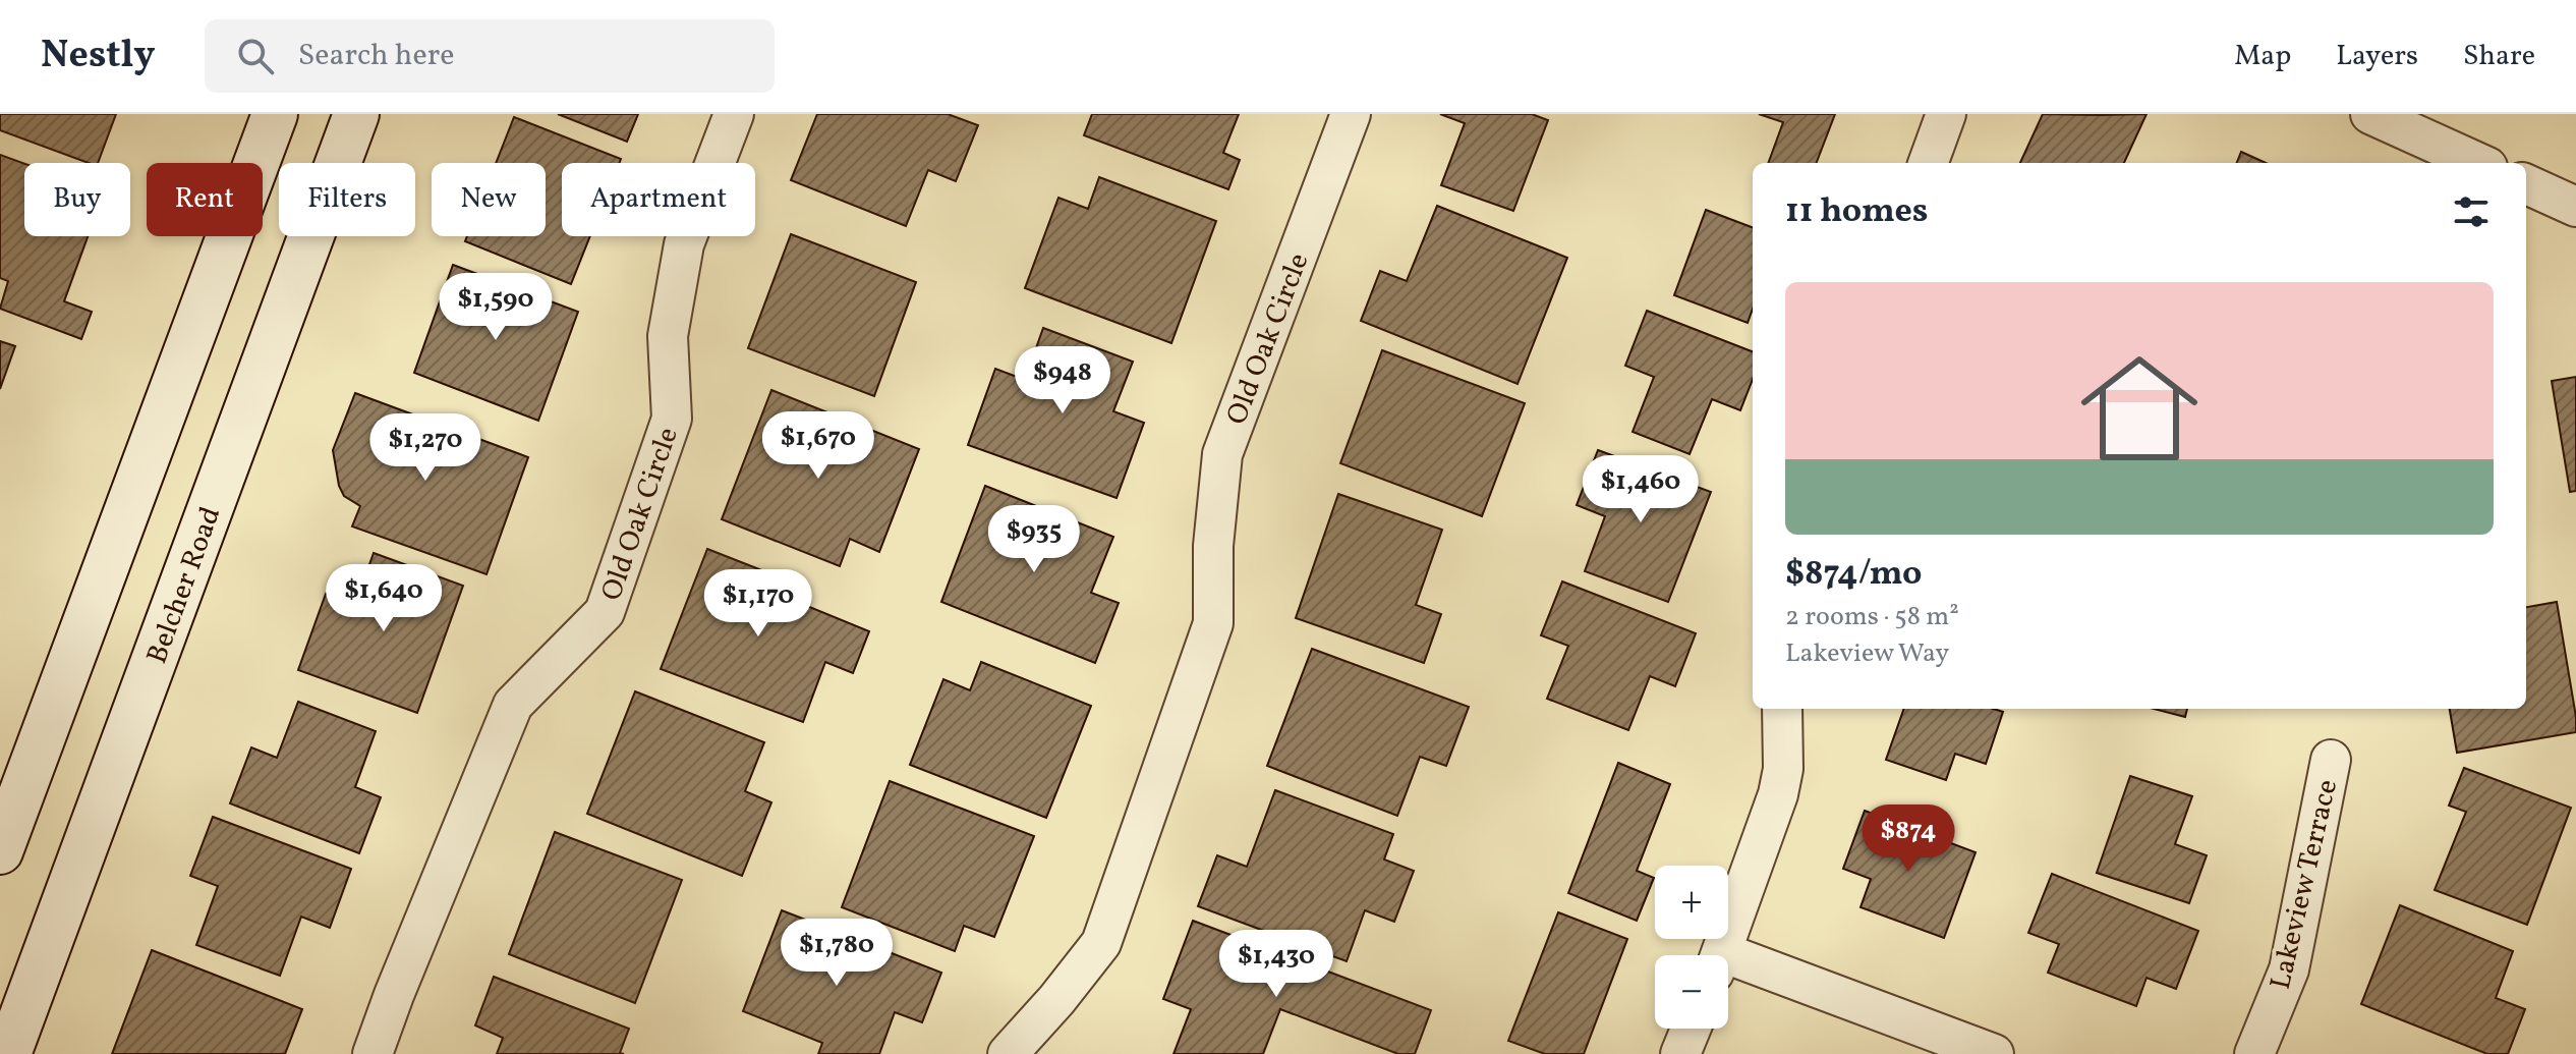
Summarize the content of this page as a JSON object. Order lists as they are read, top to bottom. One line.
{"streets":{"main road":["Belcher Road"],"street":["Old Oak Circle","Lakeview Terrace"]},"page":{"header":"Nestly","search":"Search here","nav":["Map","Layers","Share"],"chip":["Buy","Rent","Filters","New","Apartment"],"heading":"11 homes","list":[{"name":"$874/mo","note":"2 rooms · 58 m² · Lakeview Way"}],"price":["$1,590","$948","$1,670","$1,270","$1,460","$935","$1,640","$1,170","$874","$1,780","$1,430"],"map_buttons":["+","−"]}}
